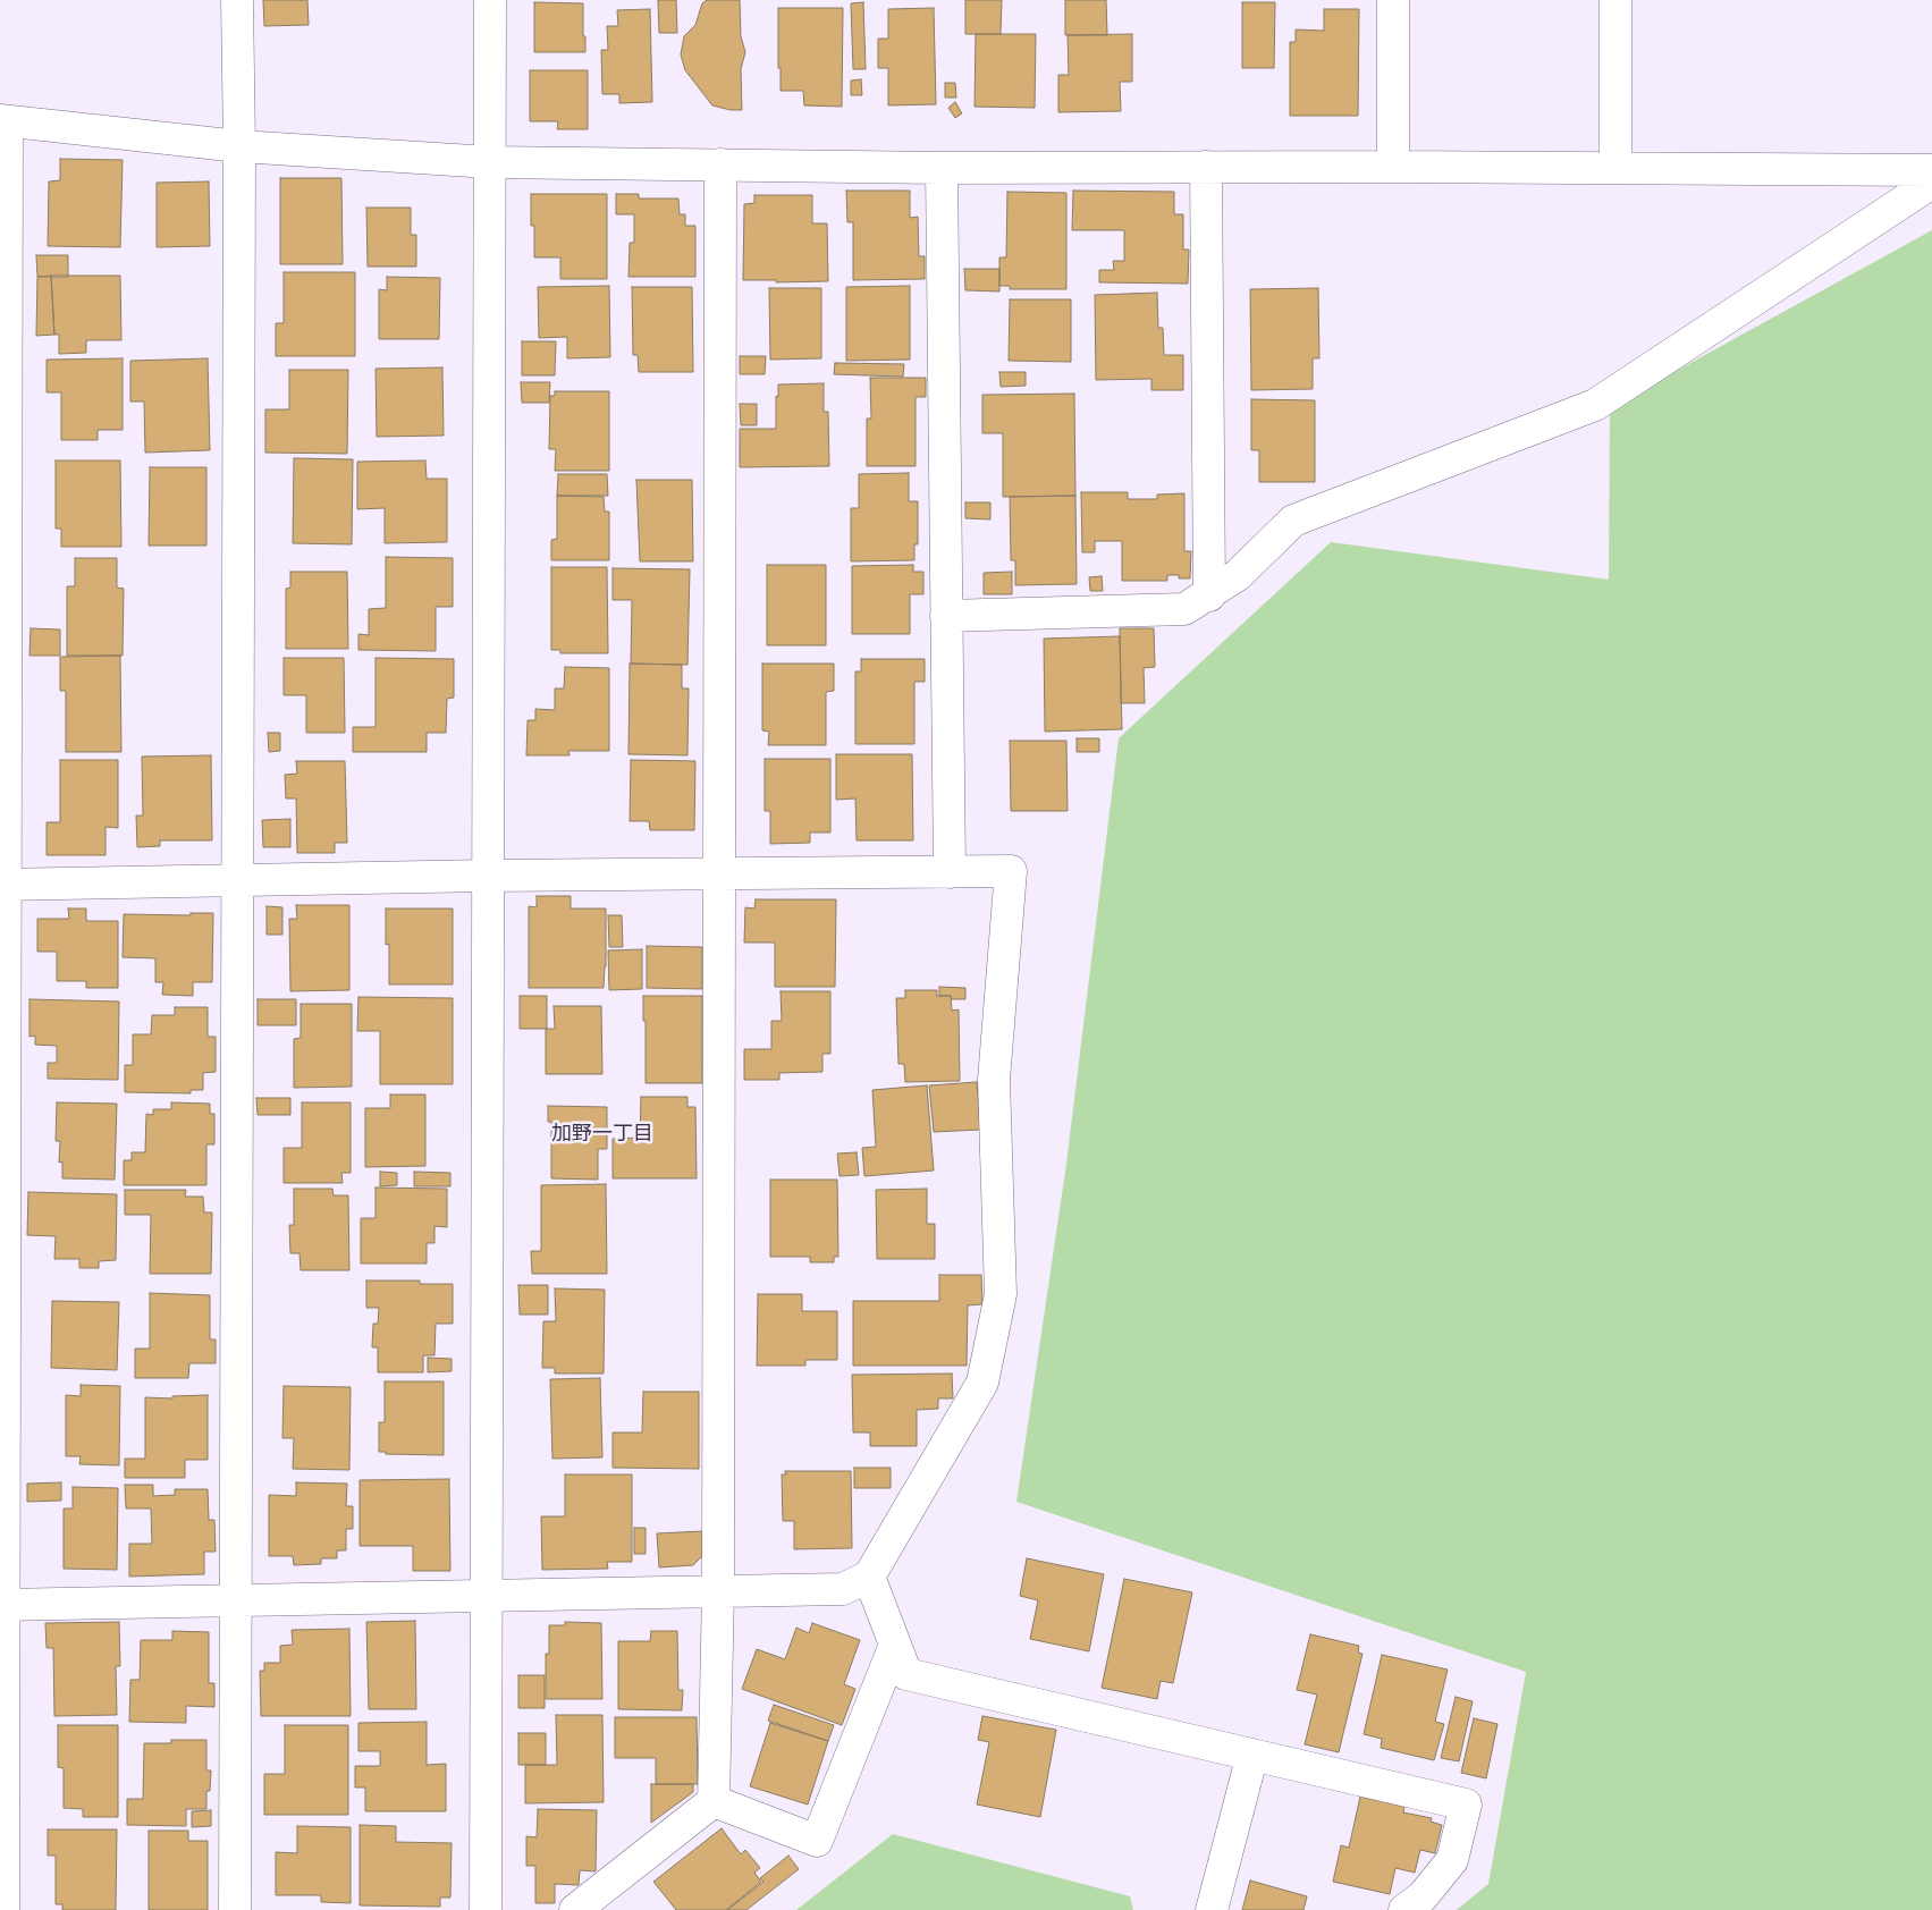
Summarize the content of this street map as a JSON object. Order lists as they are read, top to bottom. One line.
{"districts":["加野一丁目"]}
